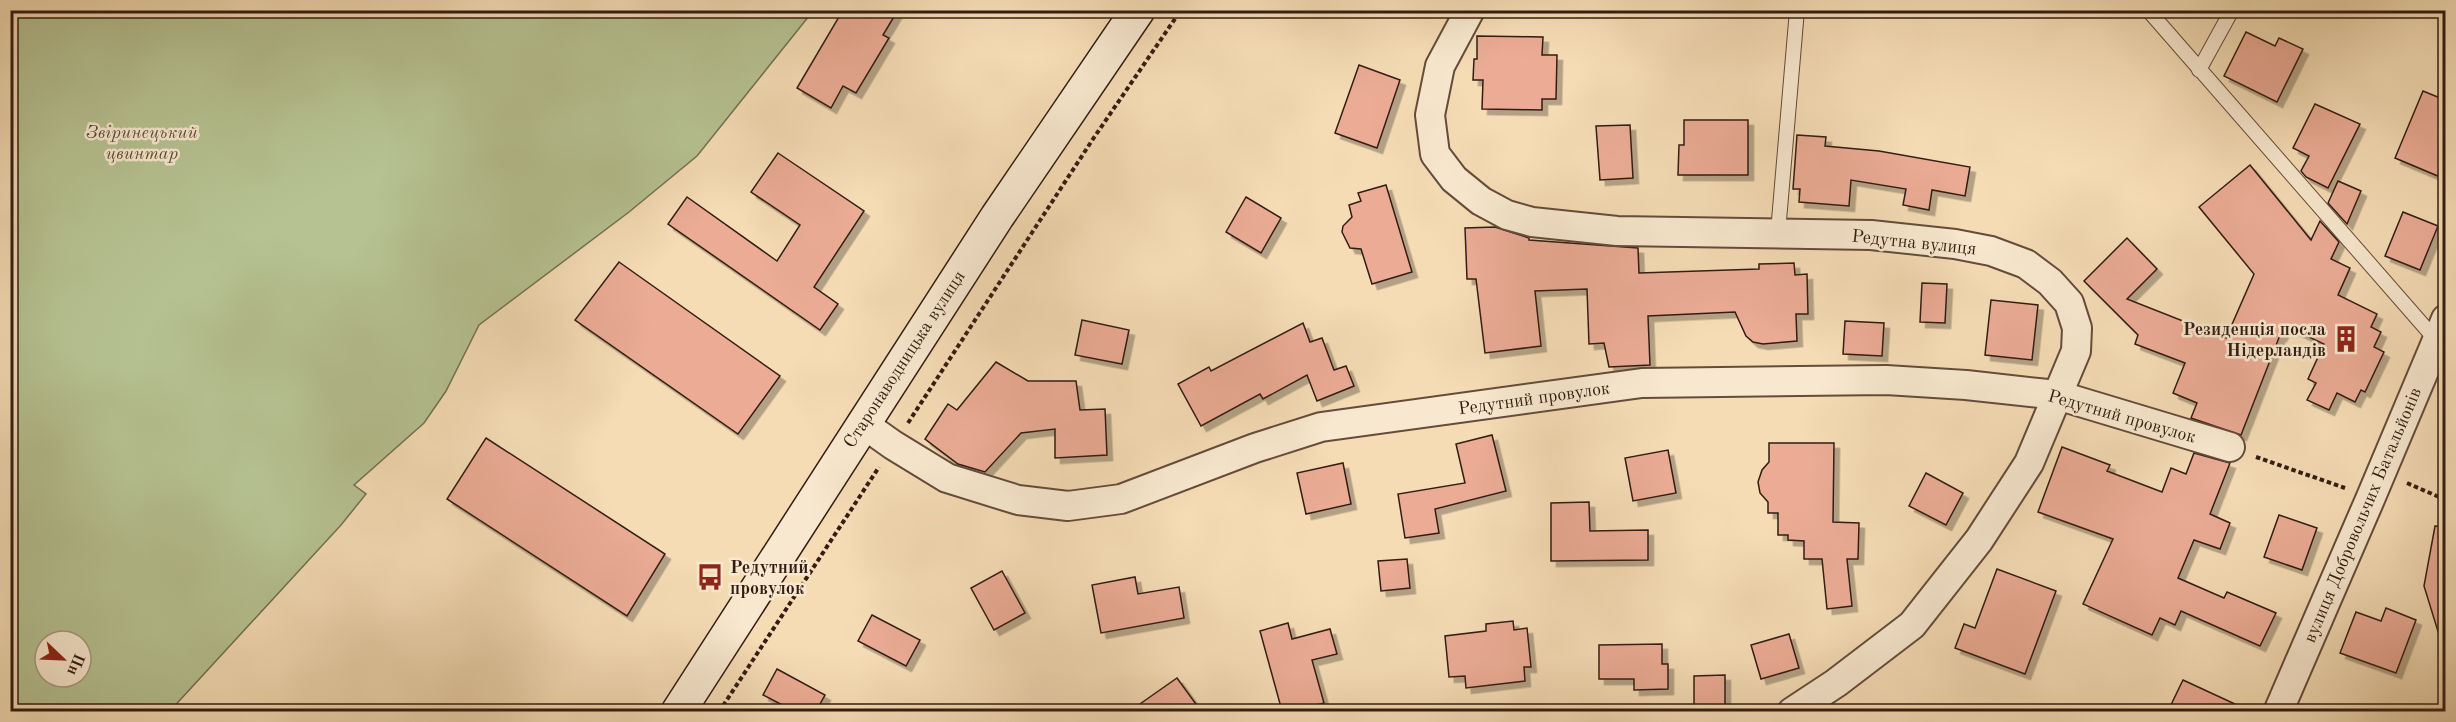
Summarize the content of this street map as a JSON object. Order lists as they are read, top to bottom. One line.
{"streets":{"main road":["Старонаводницька вулиця"],"street":["Редутна вулиця","Редутний провулок","вулиця Добровольчих Батальйонів"]},"crossings":[["Редутна вулиця","Редутний провулок"],["Старонаводницька вулиця","Редутний провулок"]],"parks":["Звіринецький цвинтар"],"places":{"building":["Резиденція посла Нідерландів"],"bus stop":["Редутний провулок"]},"north":"bottom right"}
